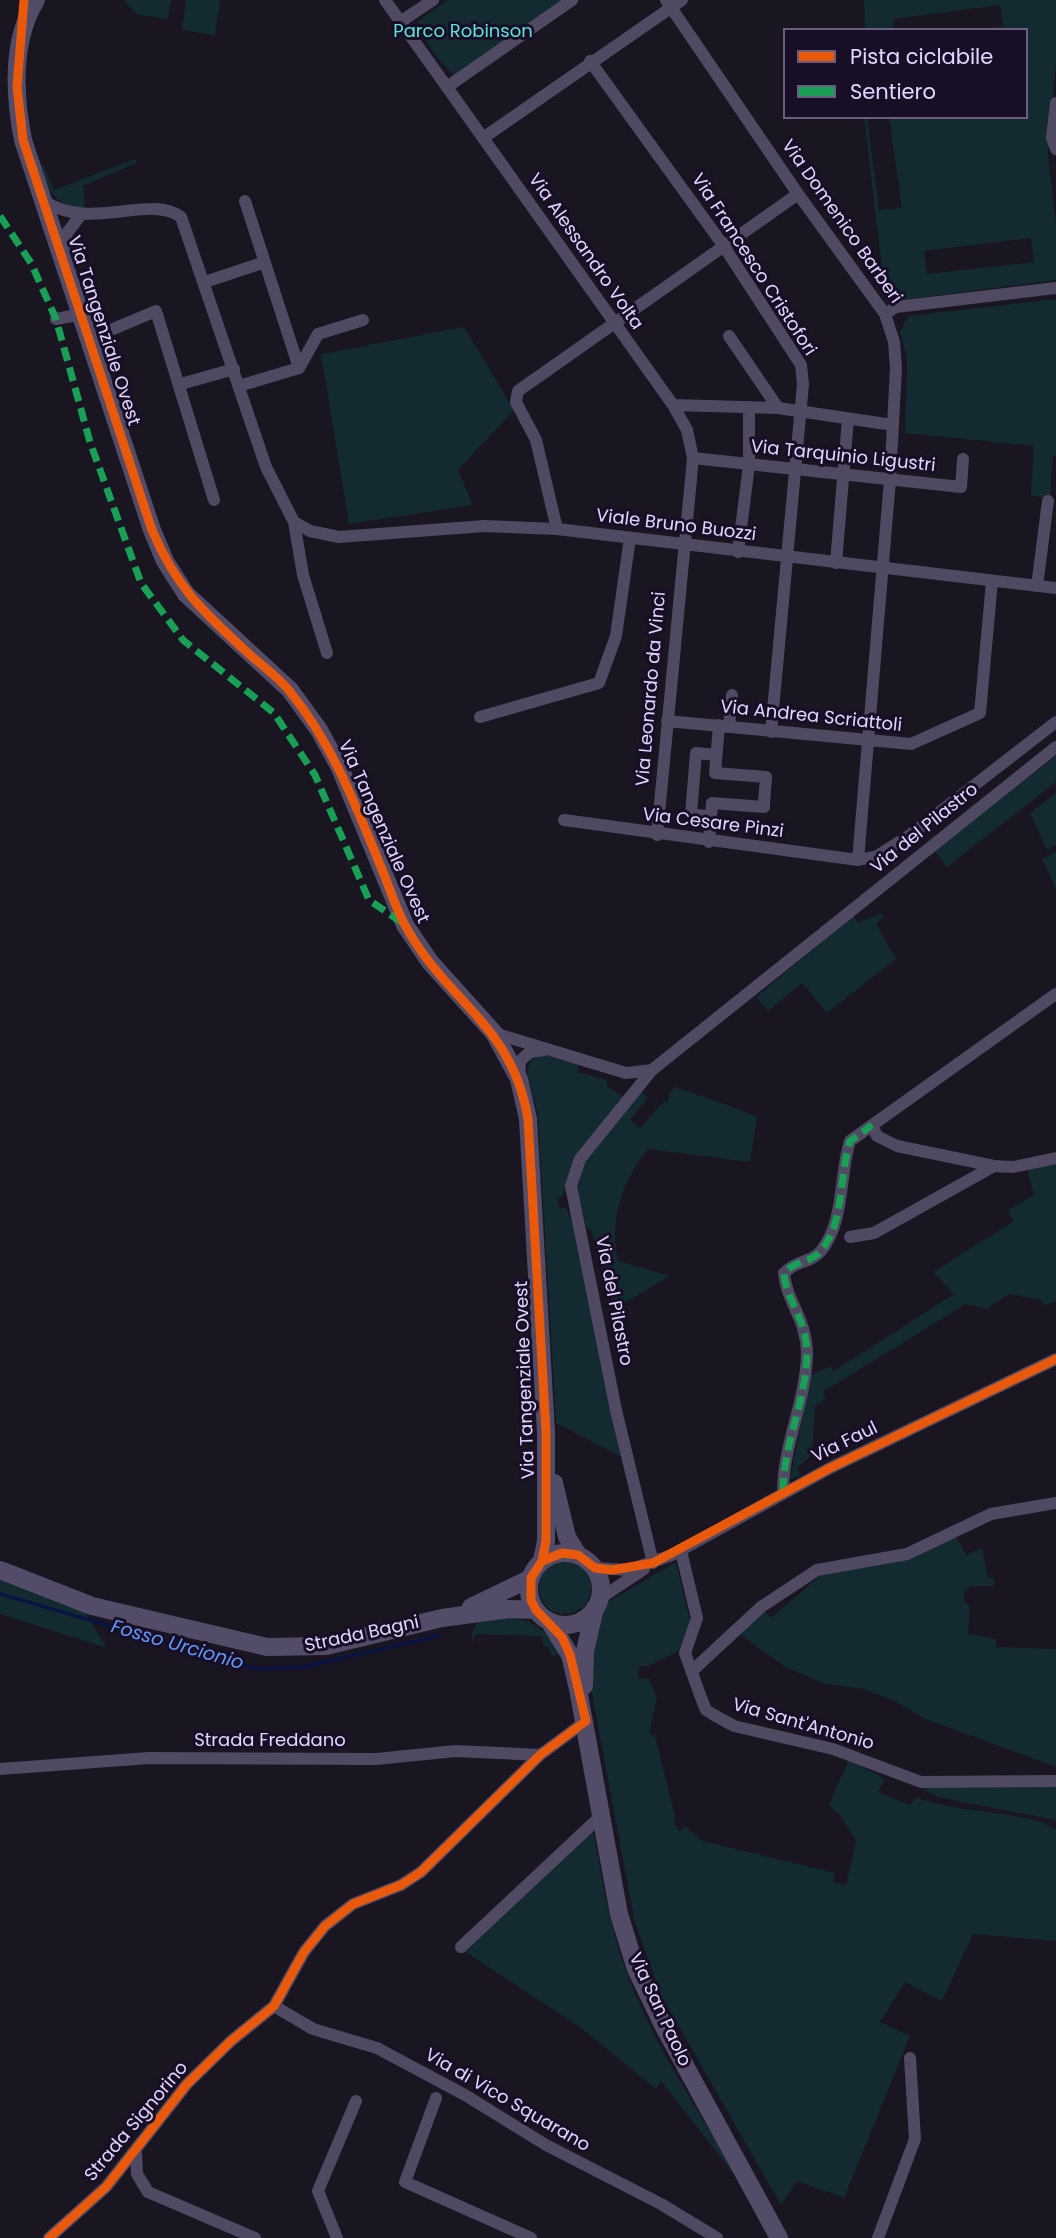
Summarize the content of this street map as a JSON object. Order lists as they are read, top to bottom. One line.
{"streets":{"main road":["Via Tangenziale Ovest","Strada Bagni","Via San Paolo"],"street":["Via Domenico Barberi","Via Alessandro Volta","Via Francesco Cristofori","Via Tarquinio Ligustri","Viale Bruno Buozzi","Via Leonardo da Vinci","Via Andrea Scriattoli","Via Cesare Pinzi","Via del Pilastro","Via Faul","Via Sant'Antonio","Strada Freddano","Via di Vico Squarano","Strada Signorino"]},"crossings":[["Via Domenico Barberi","Via Tarquinio Ligustri"],["Via Domenico Barberi","Viale Bruno Buozzi"],["Via Domenico Barberi","Via Andrea Scriattoli"],["Via Domenico Barberi","Via Cesare Pinzi"],["Via Alessandro Volta","Via Tarquinio Ligustri"],["Via Alessandro Volta","Viale Bruno Buozzi"],["Via Alessandro Volta","Via Leonardo da Vinci"],["Via Francesco Cristofori","Via Tarquinio Ligustri"],["Via Francesco Cristofori","Viale Bruno Buozzi"],["Via Francesco Cristofori","Via Andrea Scriattoli"],["Via Tangenziale Ovest","Via Faul"],["Via Tangenziale Ovest","Strada Bagni"],["Via Tangenziale Ovest","Via San Paolo"],["Viale Bruno Buozzi","Via Leonardo da Vinci"],["Viale Bruno Buozzi","Via Andrea Scriattoli"],["Via Leonardo da Vinci","Via Andrea Scriattoli"],["Via Leonardo da Vinci","Via Cesare Pinzi"],["Via del Pilastro","Via Faul"],["Via Faul","Strada Bagni"],["Via Faul","Via Sant'Antonio"],["Via Faul","Via San Paolo"],["Strada Bagni","Via San Paolo"],["Strada Freddano","Strada Signorino"],["Via San Paolo","Strada Signorino"],["Via di Vico Squarano","Strada Signorino"]],"water":["Fosso Urcionio"],"parks":["Parco Robinson"],"legend":["Pista ciclabile","Sentiero"]}
